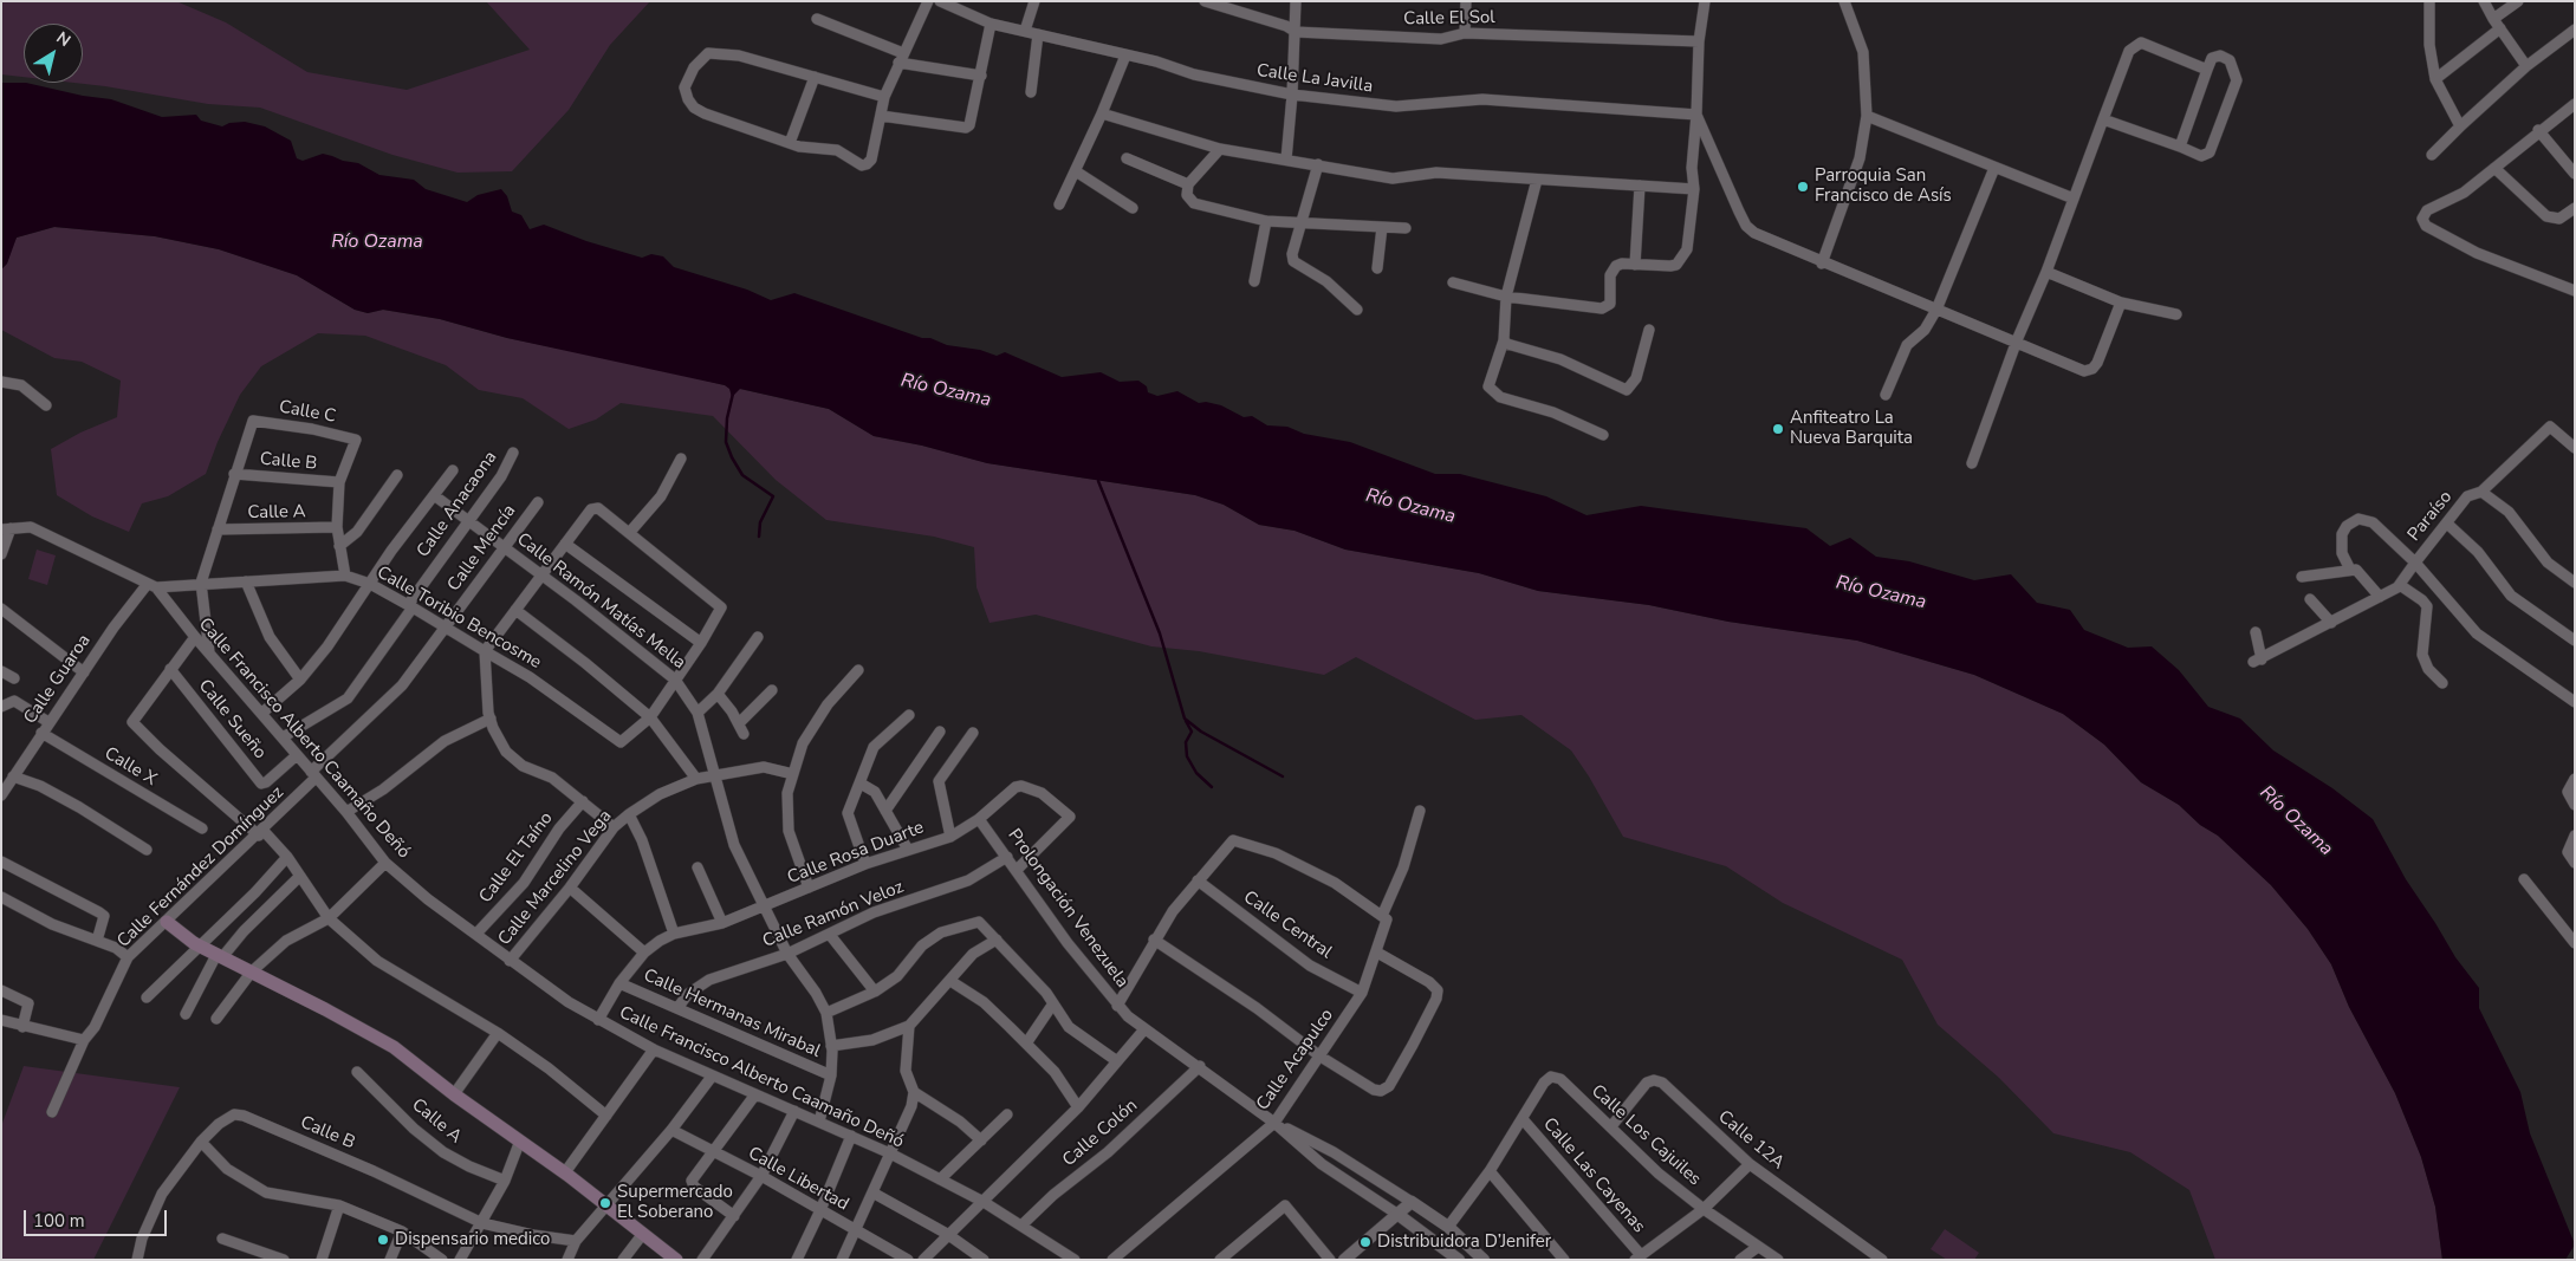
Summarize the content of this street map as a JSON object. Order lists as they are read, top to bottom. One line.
{"streets":{"street":["Calle El Sol","Calle La Javilla","Calle C","Calle B","Calle Anacaona","Calle A","Paraíso","Calle Mencía","Calle Ramón Matías Mella","Calle Toribio Bencosme","Calle Guaroa","Calle Sueño","Calle Francisco Alberto Caamaño Deñó","Calle X","Calle Rosa Duarte","Calle El Taíno","Calle Fernández Domínguez","Calle Marcelino Vega","Prolongación Venezuela","Calle Ramón Veloz","Calle Central","Calle Hermanas Mirabal","Calle Acapulco","Calle Colón","Calle Los Cajuiles","Calle 12A","Calle Las Cayenas","Calle Libertad"]},"crossings":[["Calle C","Calle B"],["Calle Anacaona","Calle Ramón Matías Mella"],["Calle Anacaona","Calle Toribio Bencosme"],["Calle Anacaona","Calle Francisco Alberto Caamaño Deñó"],["Calle Mencía","Calle Ramón Matías Mella"],["Calle Mencía","Calle Toribio Bencosme"],["Calle Mencía","Calle Francisco Alberto Caamaño Deñó"],["Calle Mencía","Calle Fernández Domínguez"],["Calle Ramón Matías Mella","Calle Francisco Alberto Caamaño Deñó"],["Calle Ramón Matías Mella","Calle Rosa Duarte"],["Calle Ramón Matías Mella","Calle Marcelino Vega"],["Calle Ramón Matías Mella","Calle Ramón Veloz"],["Calle Ramón Matías Mella","Calle Hermanas Mirabal"],["Calle Toribio Bencosme","Calle Guaroa"],["Calle Toribio Bencosme","Calle Francisco Alberto Caamaño Deñó"],["Calle Guaroa","Calle Francisco Alberto Caamaño Deñó"],["Calle Guaroa","Calle X"],["Calle Sueño","Calle Francisco Alberto Caamaño Deñó"],["Calle Francisco Alberto Caamaño Deñó","Calle Rosa Duarte"],["Calle Francisco Alberto Caamaño Deñó","Calle El Taíno"],["Calle Francisco Alberto Caamaño Deñó","Calle Fernández Domínguez"],["Calle Francisco Alberto Caamaño Deñó","Calle Marcelino Vega"],["Calle Francisco Alberto Caamaño Deñó","Calle Colón"],["Calle Rosa Duarte","Prolongación Venezuela"],["Calle Rosa Duarte","Calle Hermanas Mirabal"],["Prolongación Venezuela","Calle Ramón Veloz"],["Prolongación Venezuela","Calle Acapulco"],["Prolongación Venezuela","Calle Colón"],["Calle Ramón Veloz","Calle Hermanas Mirabal"],["Calle Central","Calle Acapulco"],["Calle Los Cajuiles","Calle 12A"],["Calle Los Cajuiles","Calle Las Cayenas"]],"water":["Río Ozama"],"places":["Parroquia San Francisco de Asís","Anfiteatro La Nueva Barquita","Supermercado El Soberano","Dispensario medico","Distribuidora D’Jenifer"],"scale_bar":"100 m","north":"top right"}
